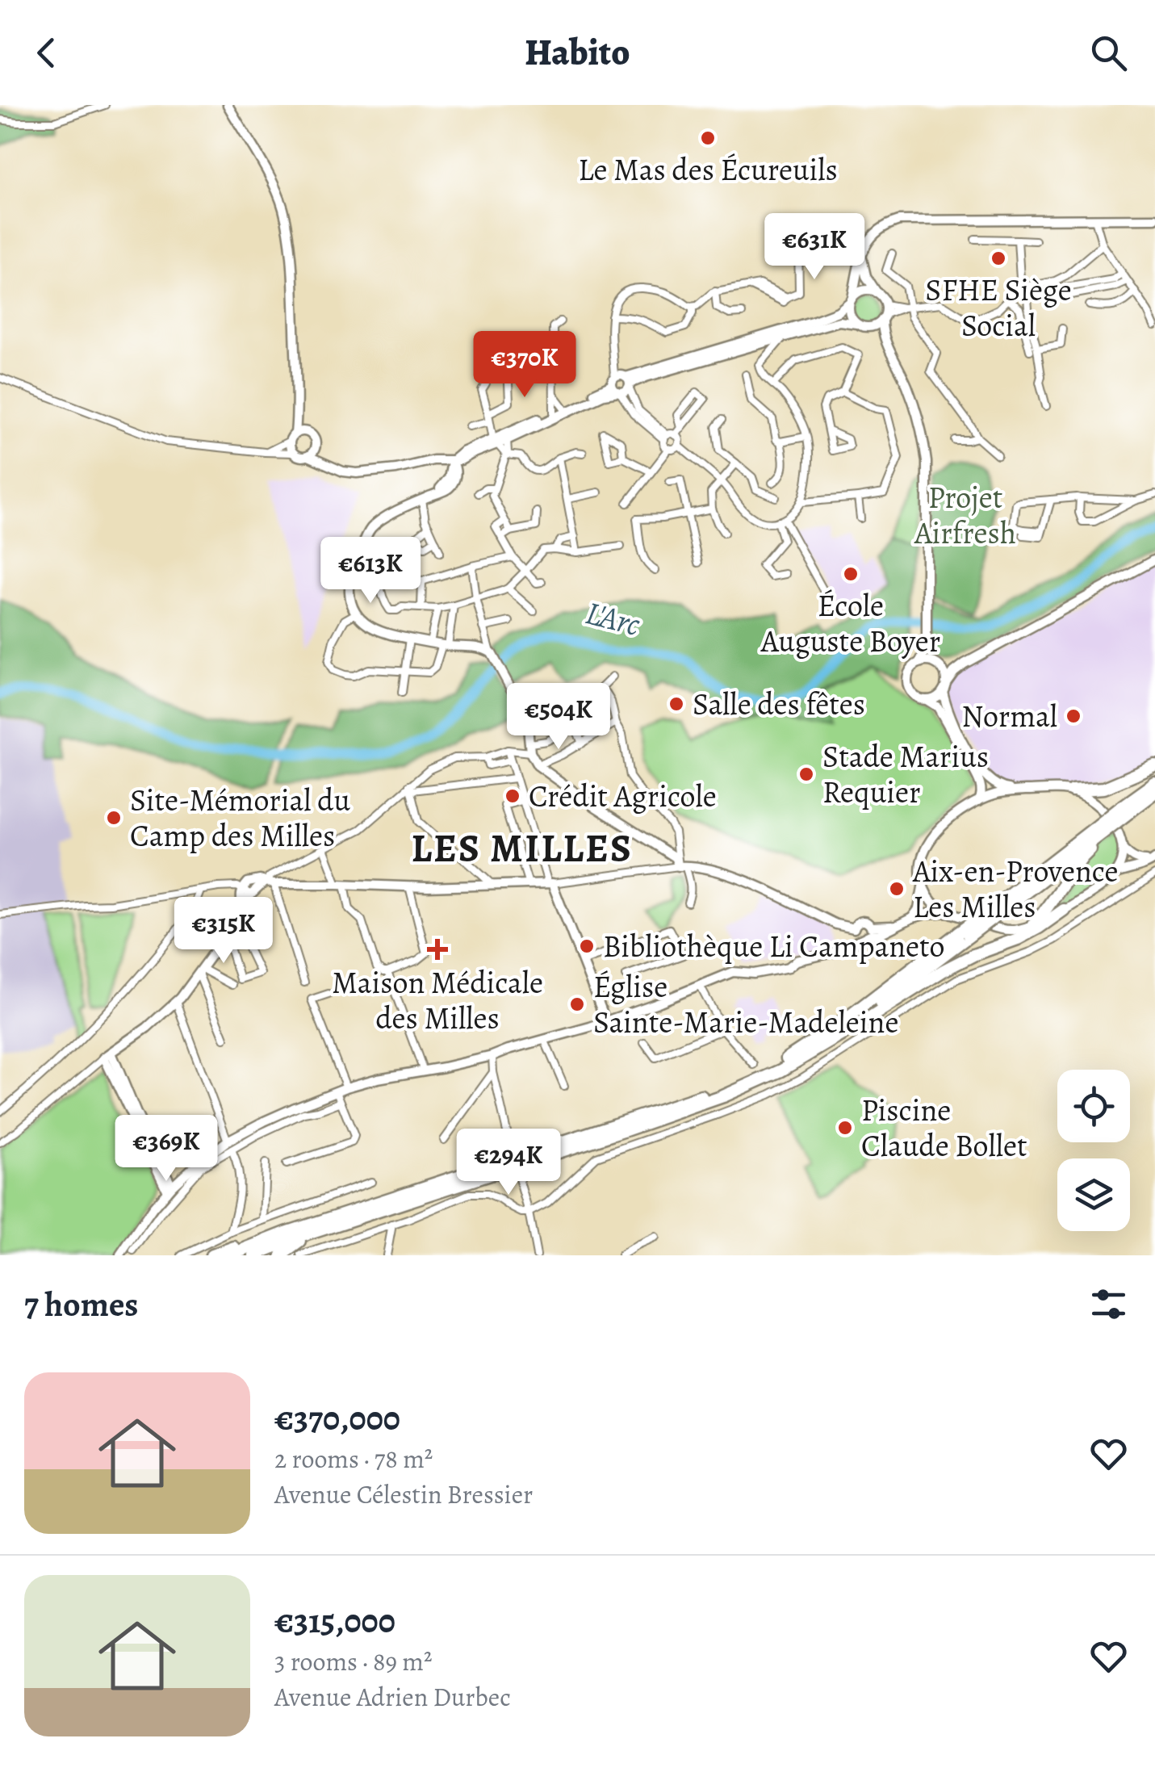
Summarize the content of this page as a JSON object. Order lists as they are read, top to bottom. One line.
{"districts":["LES MILLES"],"water":["L'Arc"],"parks":["Projet Airfresh"],"places":{"other":["Le Mas des Écureuils","SFHE Siège Social","École Auguste Boyer","Salle des fêtes","Normal","Stade Marius Requier","Crédit Agricole","Site-Mémorial du Camp des Milles","Aix-en-Provence Les Milles","Bibliothèque Li Campaneto","Église Sainte-Marie-Madeleine","Piscine Claude Bollet"],"health":["Maison Médicale des Milles"]},"page":{"header":"Habito","price":["€631K","€370K","€613K","€504K","€315K","€369K","€294K"],"heading":"7 homes","list":[{"name":"€370,000","note":"2 rooms · 78 m² · Avenue Célestin Bressier"},{"name":"€315,000","note":"3 rooms · 89 m² · Avenue Adrien Durbec"}]}}
